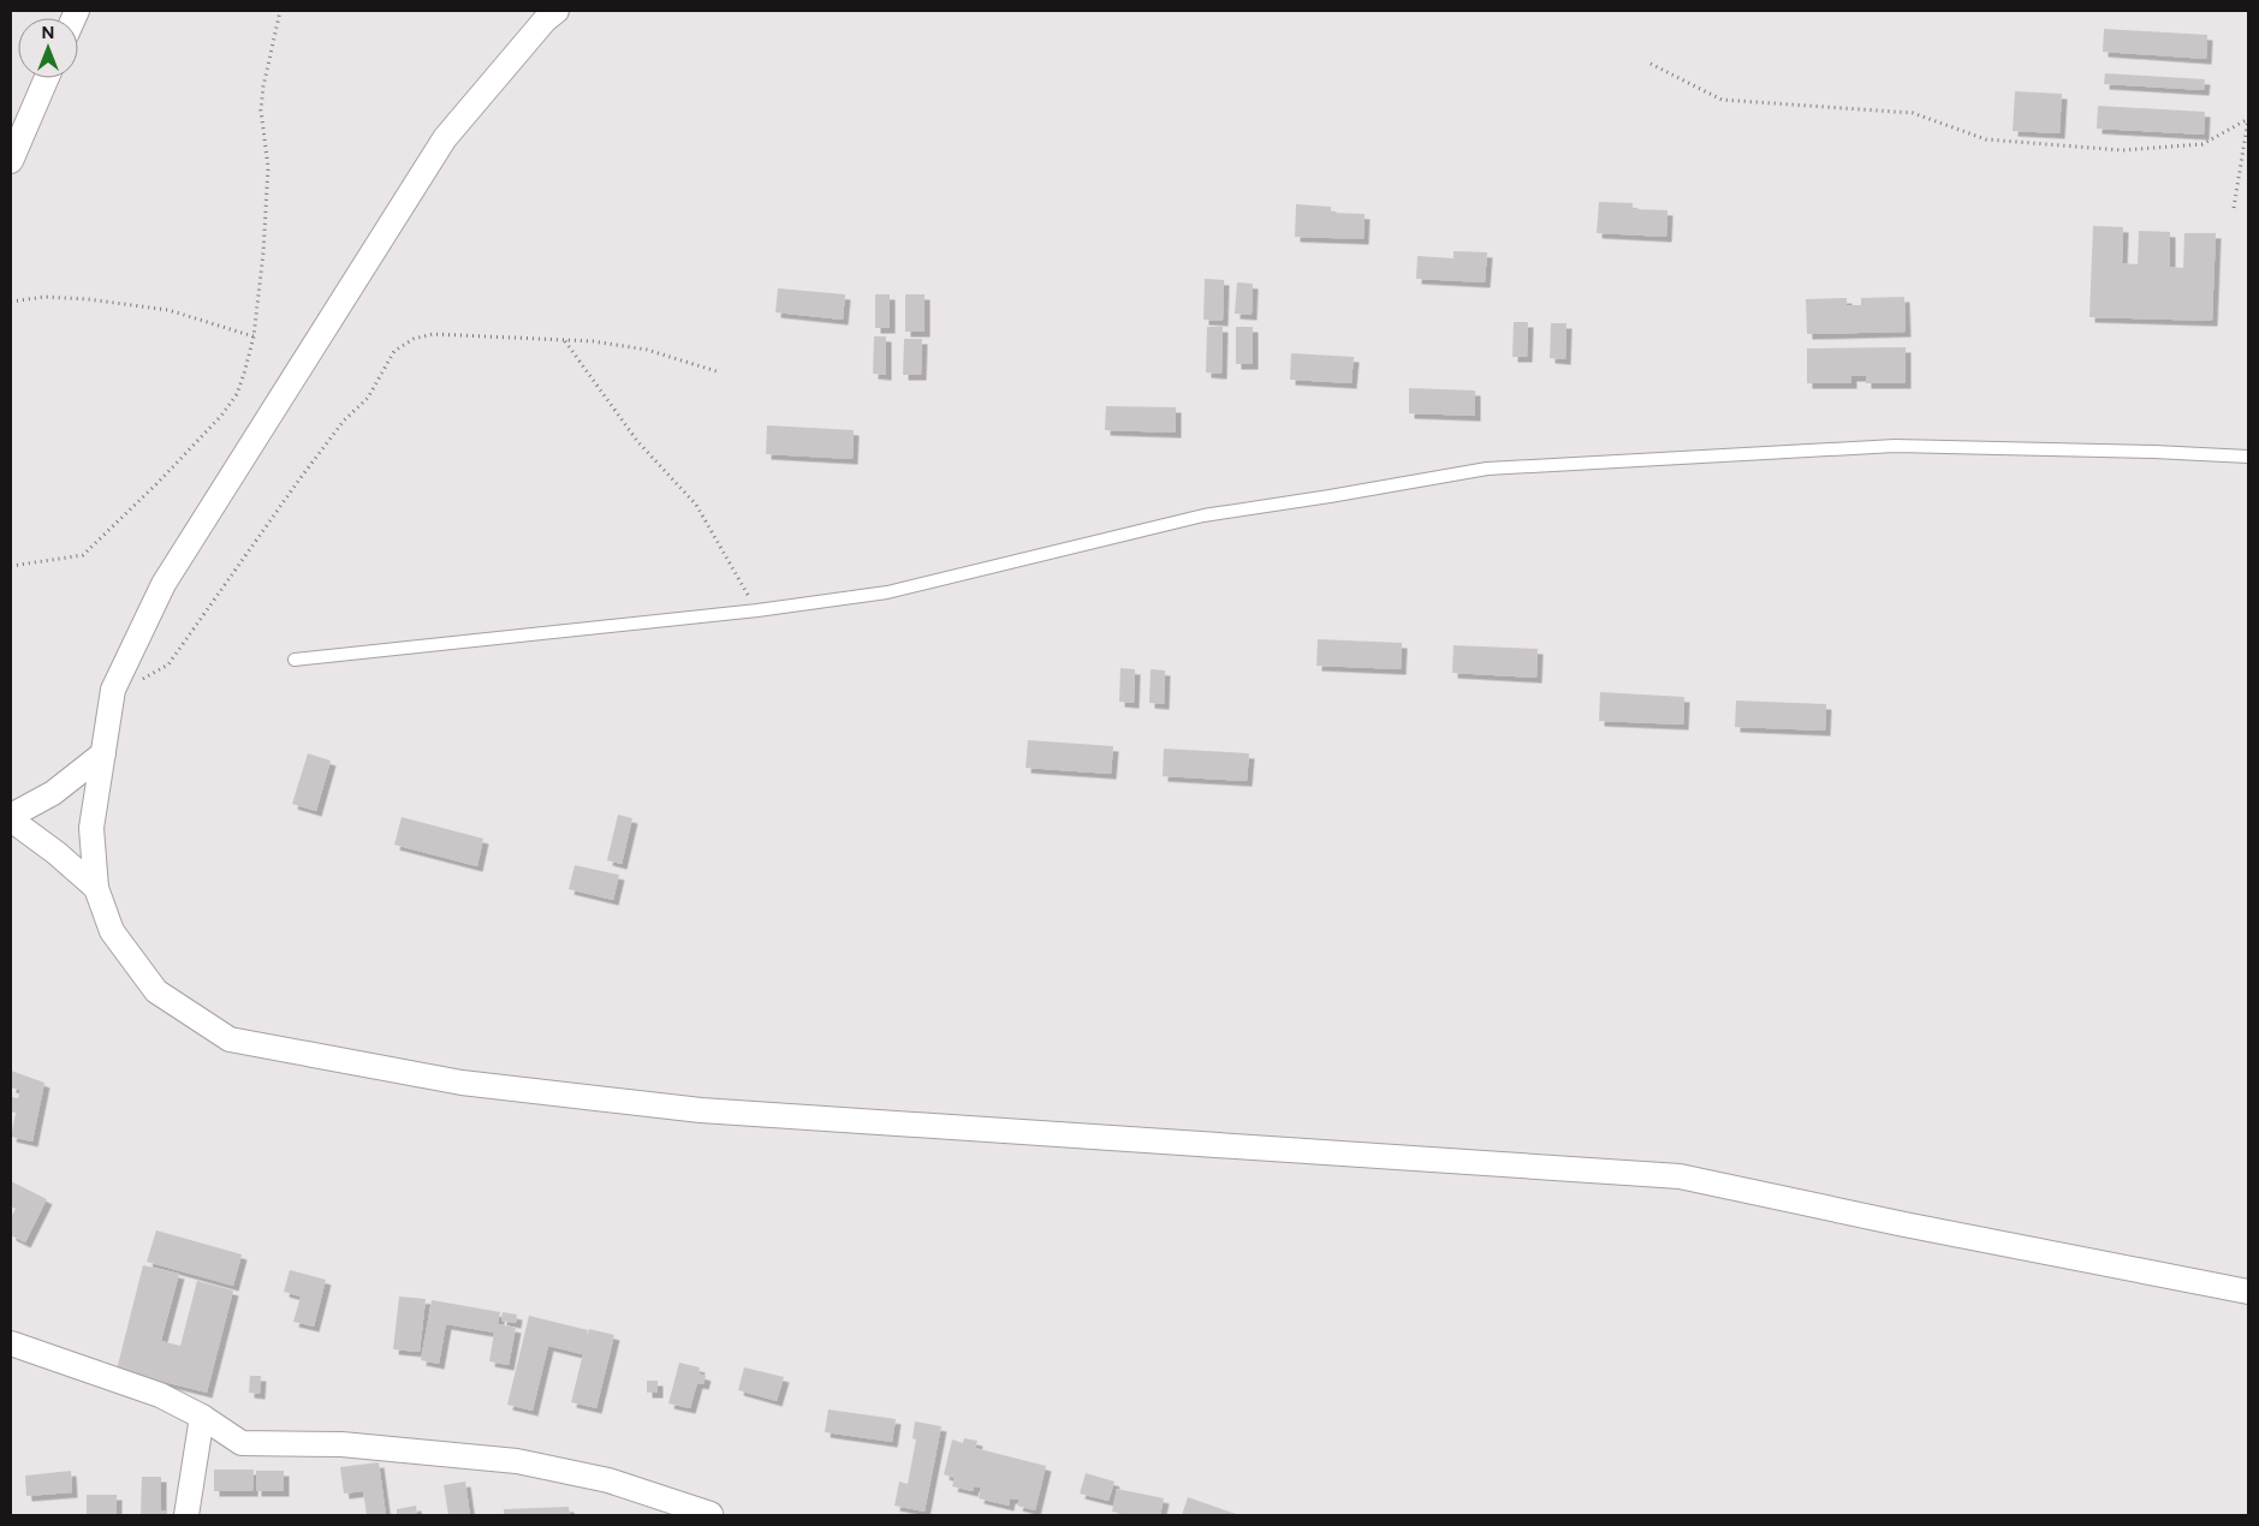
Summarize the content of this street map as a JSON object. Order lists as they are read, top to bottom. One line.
{"north":"top"}
